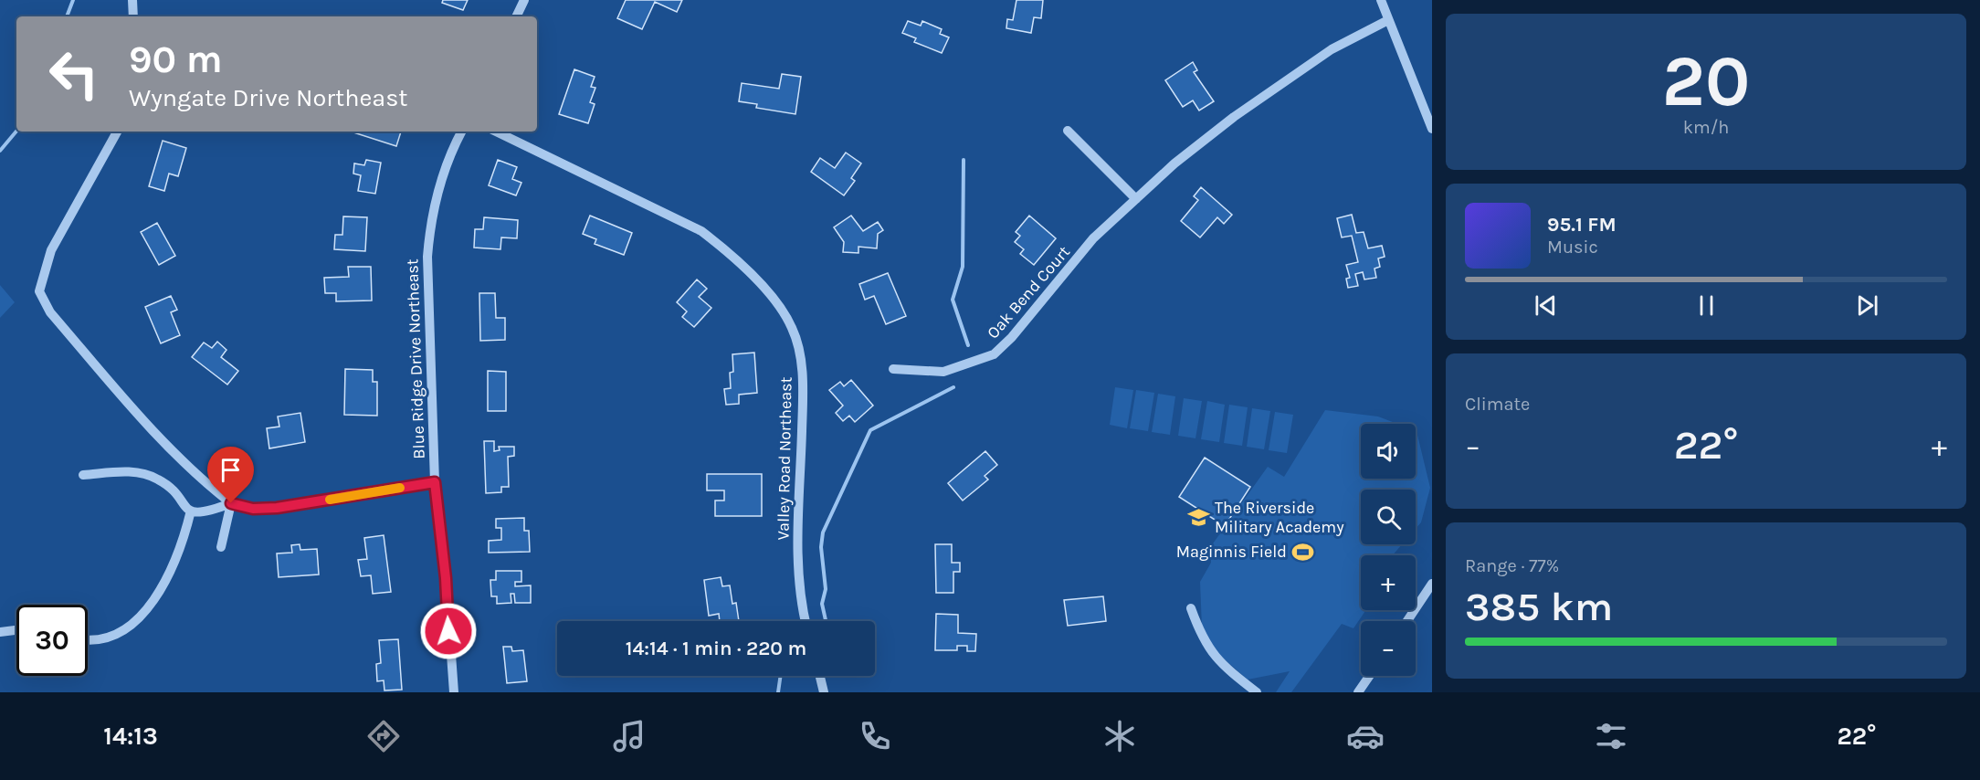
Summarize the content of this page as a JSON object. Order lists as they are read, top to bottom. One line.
{"streets":{"street":["Oak Bend Court","Blue Ridge Drive Northeast","Valley Road Northeast"]},"places":{"school or university":["The Riverside Military Academy"],"sports":["Maginnis Field"]},"page":{"tile":[["20","km/h"],"Climate",["Range · 77%","385 km"]],"turn":["90 m","Wyngate Drive Northeast"],"song":["95.1 FM","Music"],"heat":["−","22°","+"],"map_buttons":["+","−"],"limit":"30","trip":"14:14 · 1 min · 220 m","tabs":["14:13","22°"]}}
